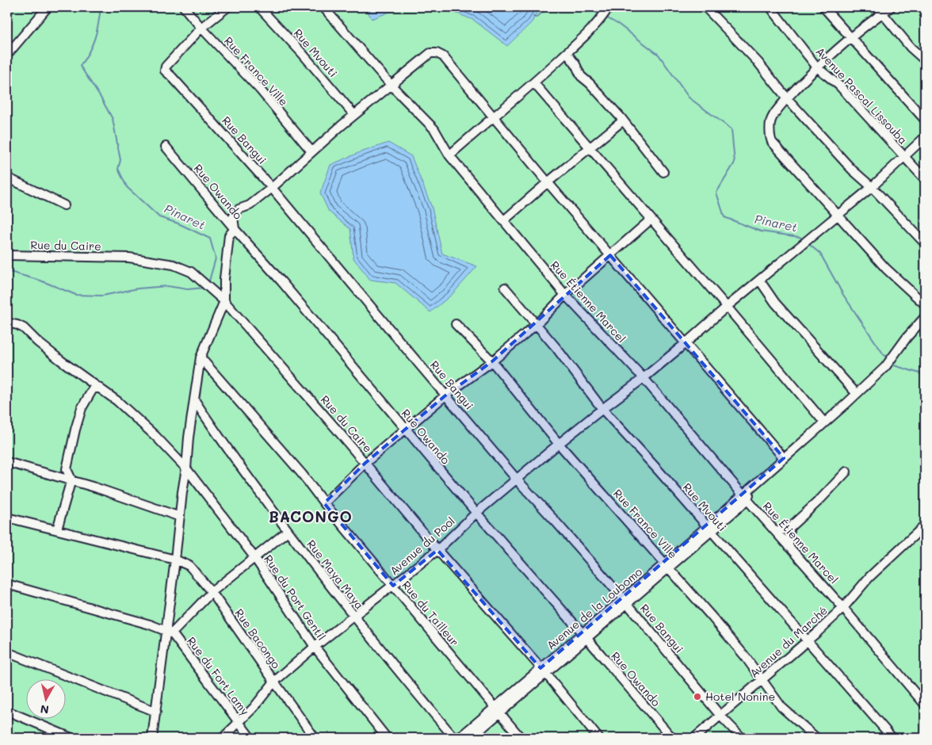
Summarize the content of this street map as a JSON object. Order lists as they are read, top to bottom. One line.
{"streets":{"street":["Rue Mvouti","Rue France Ville","Avenue Pascal Lissouba","Rue Bangui","Rue Owando","Rue du Caire","Rue Étienne Marcel","Avenue du Pool","Rue Maya Maya","Rue du Port Gentil","Avenue de la Loubomo","Rue du Tailleur","Rue Bacongo","Avenue du Marché","Rue du Fort Lamy"]},"crossings":[["Rue Mvouti","Avenue du Pool"],["Rue Mvouti","Avenue de la Loubomo"],["Rue Mvouti","Avenue du Marché"],["Rue France Ville","Rue Bangui"],["Rue France Ville","Avenue du Pool"],["Rue France Ville","Avenue de la Loubomo"],["Rue France Ville","Avenue du Marché"],["Avenue Pascal Lissouba","Avenue du Pool"],["Rue Bangui","Avenue du Pool"],["Rue Bangui","Avenue de la Loubomo"],["Rue Bangui","Avenue du Marché"],["Rue Owando","Avenue du Pool"],["Rue Owando","Avenue de la Loubomo"],["Rue du Caire","Avenue du Pool"],["Rue du Caire","Avenue de la Loubomo"],["Rue Étienne Marcel","Avenue du Pool"],["Rue Étienne Marcel","Avenue de la Loubomo"],["Rue Étienne Marcel","Avenue du Marché"],["Avenue du Pool","Rue Maya Maya"],["Avenue du Pool","Rue du Port Gentil"],["Avenue du Pool","Rue du Tailleur"],["Avenue du Pool","Rue Bacongo"],["Avenue du Pool","Rue du Fort Lamy"],["Avenue de la Loubomo","Rue du Tailleur"]],"districts":["BACONGO"],"water":["Pinaret"],"places":["Hotel Nonine"],"north":"bottom"}
